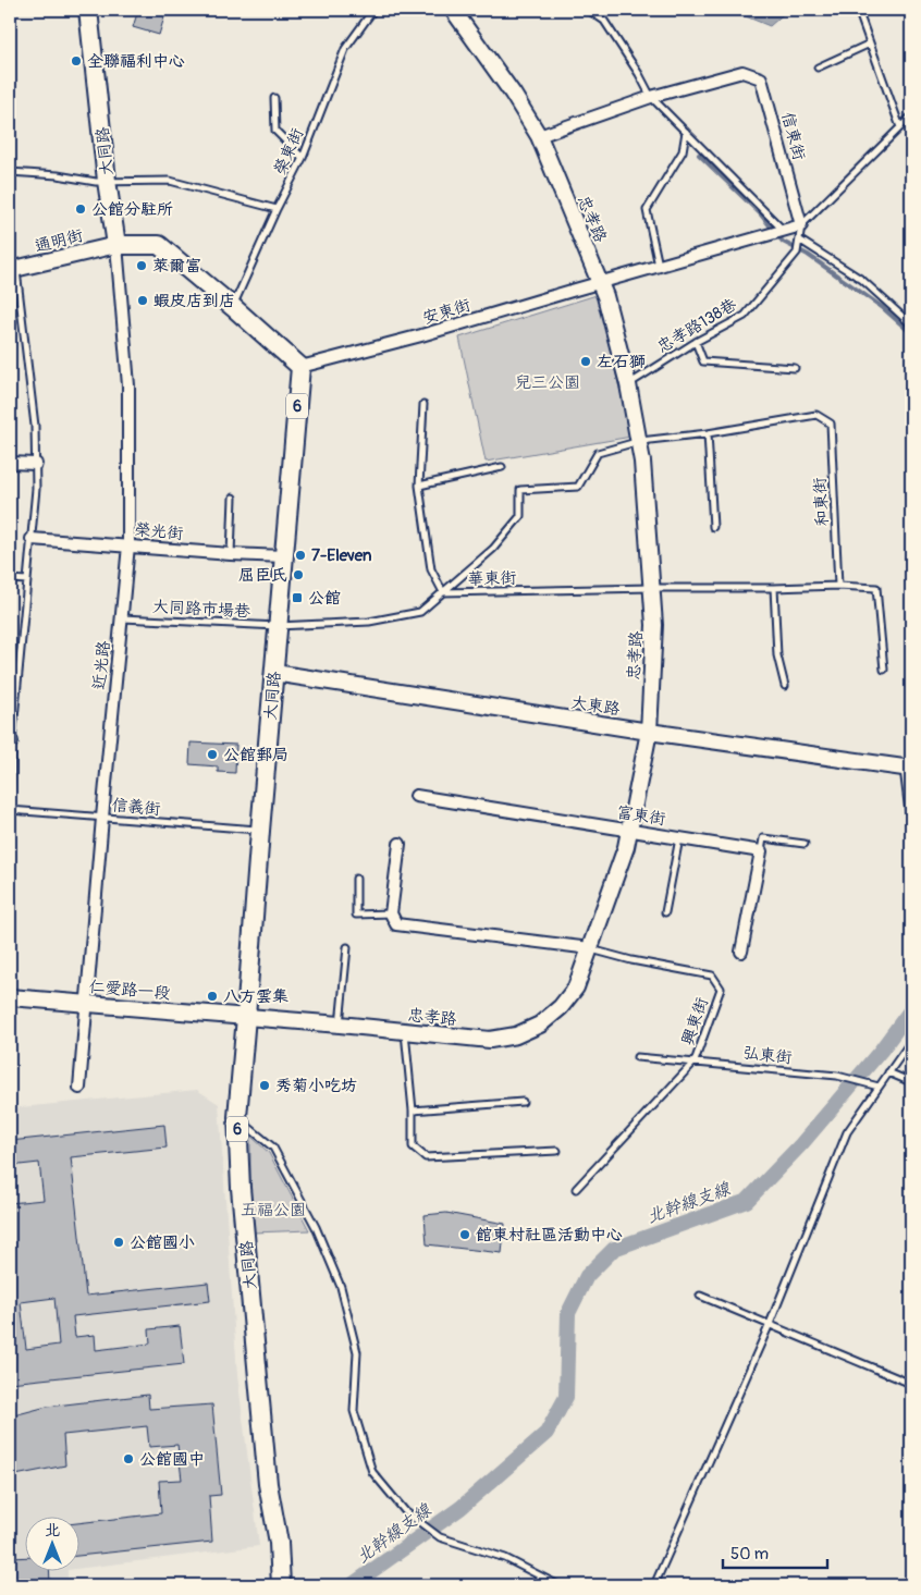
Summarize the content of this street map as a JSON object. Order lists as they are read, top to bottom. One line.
{"streets":{"main road":["大同路","6"],"street":["信東街","忠孝路","通明街","安東街","榮光街","近光路","大東路","富東街","仁愛路一段"],"lane":["榮東街","忠孝路138巷","和東街","華東街","大同路市場巷","信義街","興東街","弘東街"]},"crossings":[["信東街","忠孝路"],["信東街","忠孝路138巷"],["大同路","忠孝路"],["大同路","通明街"],["大同路","安東街"],["大同路","榮光街"],["大同路","大同路市場巷"],["大同路","近光路"],["大同路","大東路"],["大同路","信義街"],["大同路","仁愛路一段"],["忠孝路","安東街"],["忠孝路","忠孝路138巷"],["忠孝路","和東街"],["忠孝路","華東街"],["忠孝路","大東路"],["忠孝路","富東街"],["忠孝路","仁愛路一段"],["忠孝路","興東街"],["通明街","近光路"],["和東街","華東街"],["和東街","大同路市場巷"],["榮光街","近光路"],["華東街","大同路市場巷"],["大同路市場巷","近光路"],["近光路","信義街"],["近光路","仁愛路一段"],["興東街","弘東街"]],"water":["北幹線支線"],"parks":["兒三公園","五福公園"],"places":{"other":["全聯福利中心","公館分駐所","萊爾富","蝦皮店到店","左石獅","7-Eleven","屈臣氏","公館郵局","八方雲集","秀菊小吃坊","館東村社區活動中心","公館國小","公館國中"],"transit":["公館"]},"scale_bar":"50 m","north":"top"}
